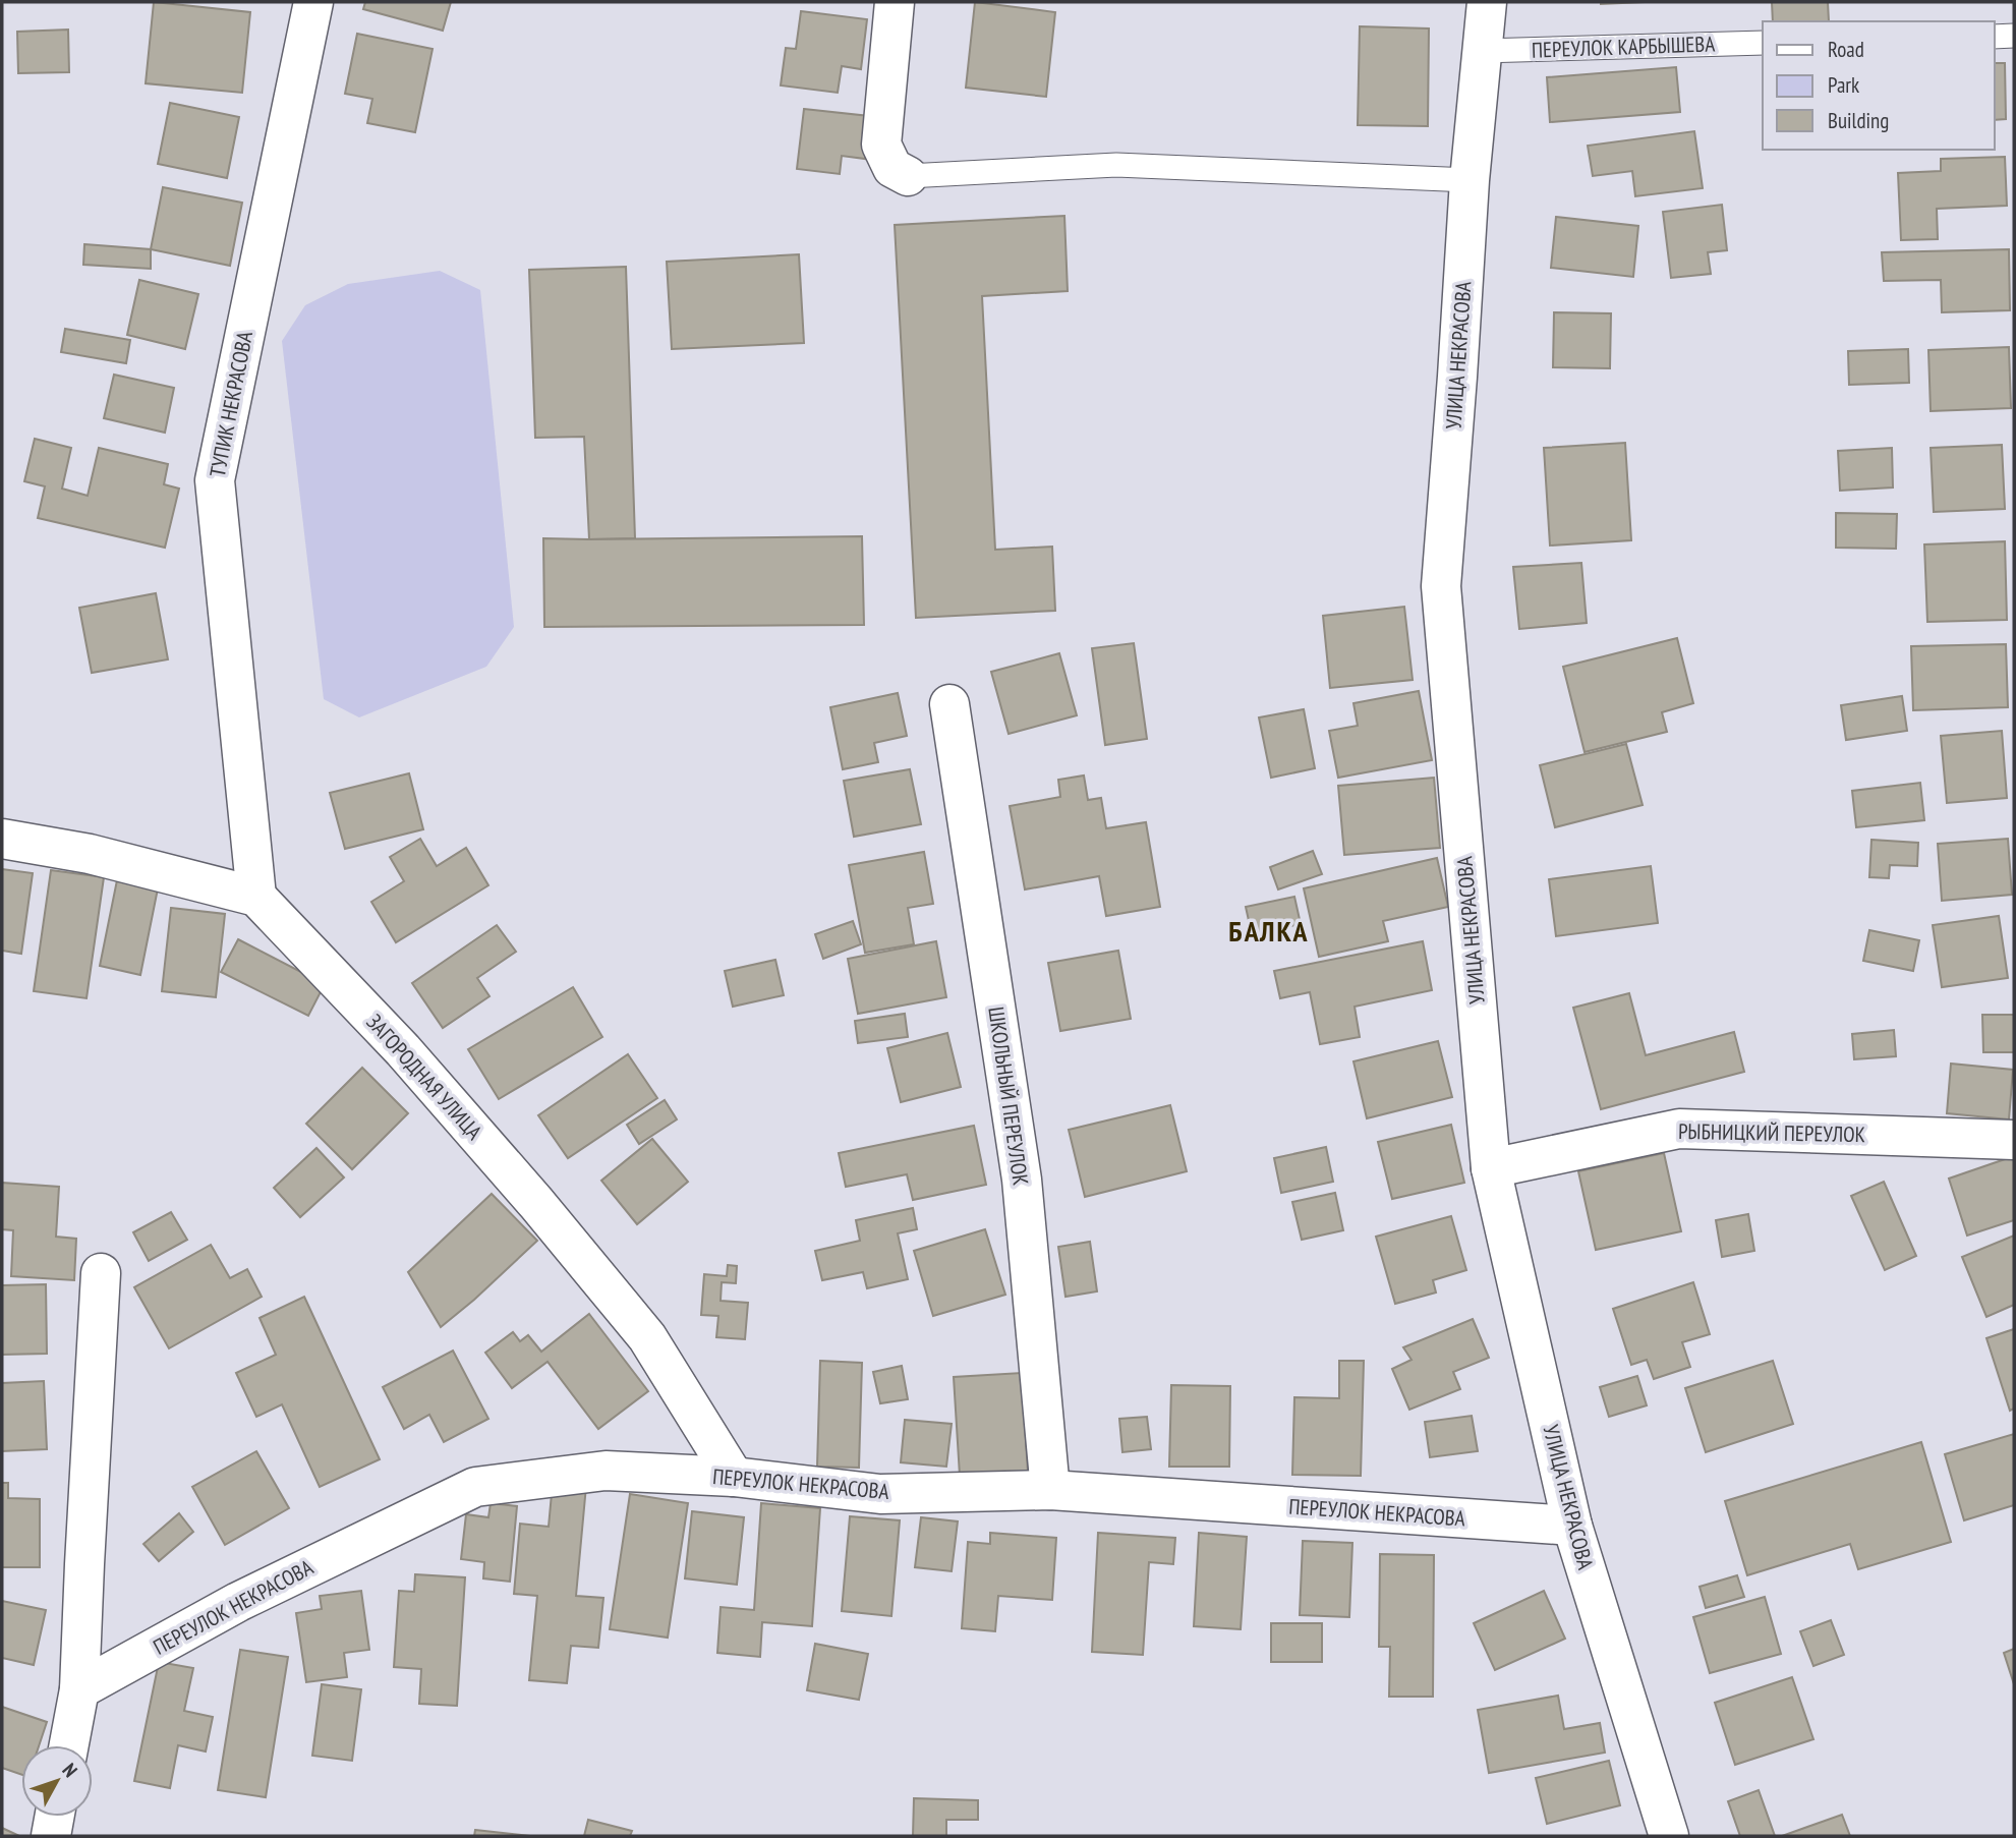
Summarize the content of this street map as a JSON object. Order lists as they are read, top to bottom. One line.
{"streets":{"street":["УЛИЦА НЕКРАСОВА","ТУПИК НЕКРАСОВА","ЗАГОРОДНАЯ УЛИЦА","ШКОЛЬНЫЙ ПЕРЕУЛОК","РЫБНИЦКИЙ ПЕРЕУЛОК","ПЕРЕУЛОК НЕКРАСОВА"],"lane":["ПЕРЕУЛОК КАРБЫШЕВА"]},"crossings":[["ПЕРЕУЛОК КАРБЫШЕВА","УЛИЦА НЕКРАСОВА"],["УЛИЦА НЕКРАСОВА","РЫБНИЦКИЙ ПЕРЕУЛОК"],["УЛИЦА НЕКРАСОВА","ПЕРЕУЛОК НЕКРАСОВА"],["ТУПИК НЕКРАСОВА","ЗАГОРОДНАЯ УЛИЦА"],["ЗАГОРОДНАЯ УЛИЦА","ПЕРЕУЛОК НЕКРАСОВА"],["ШКОЛЬНЫЙ ПЕРЕУЛОК","ПЕРЕУЛОК НЕКРАСОВА"]],"districts":["БАЛКА"],"legend":["Road","Park","Building"],"north":"top right"}
